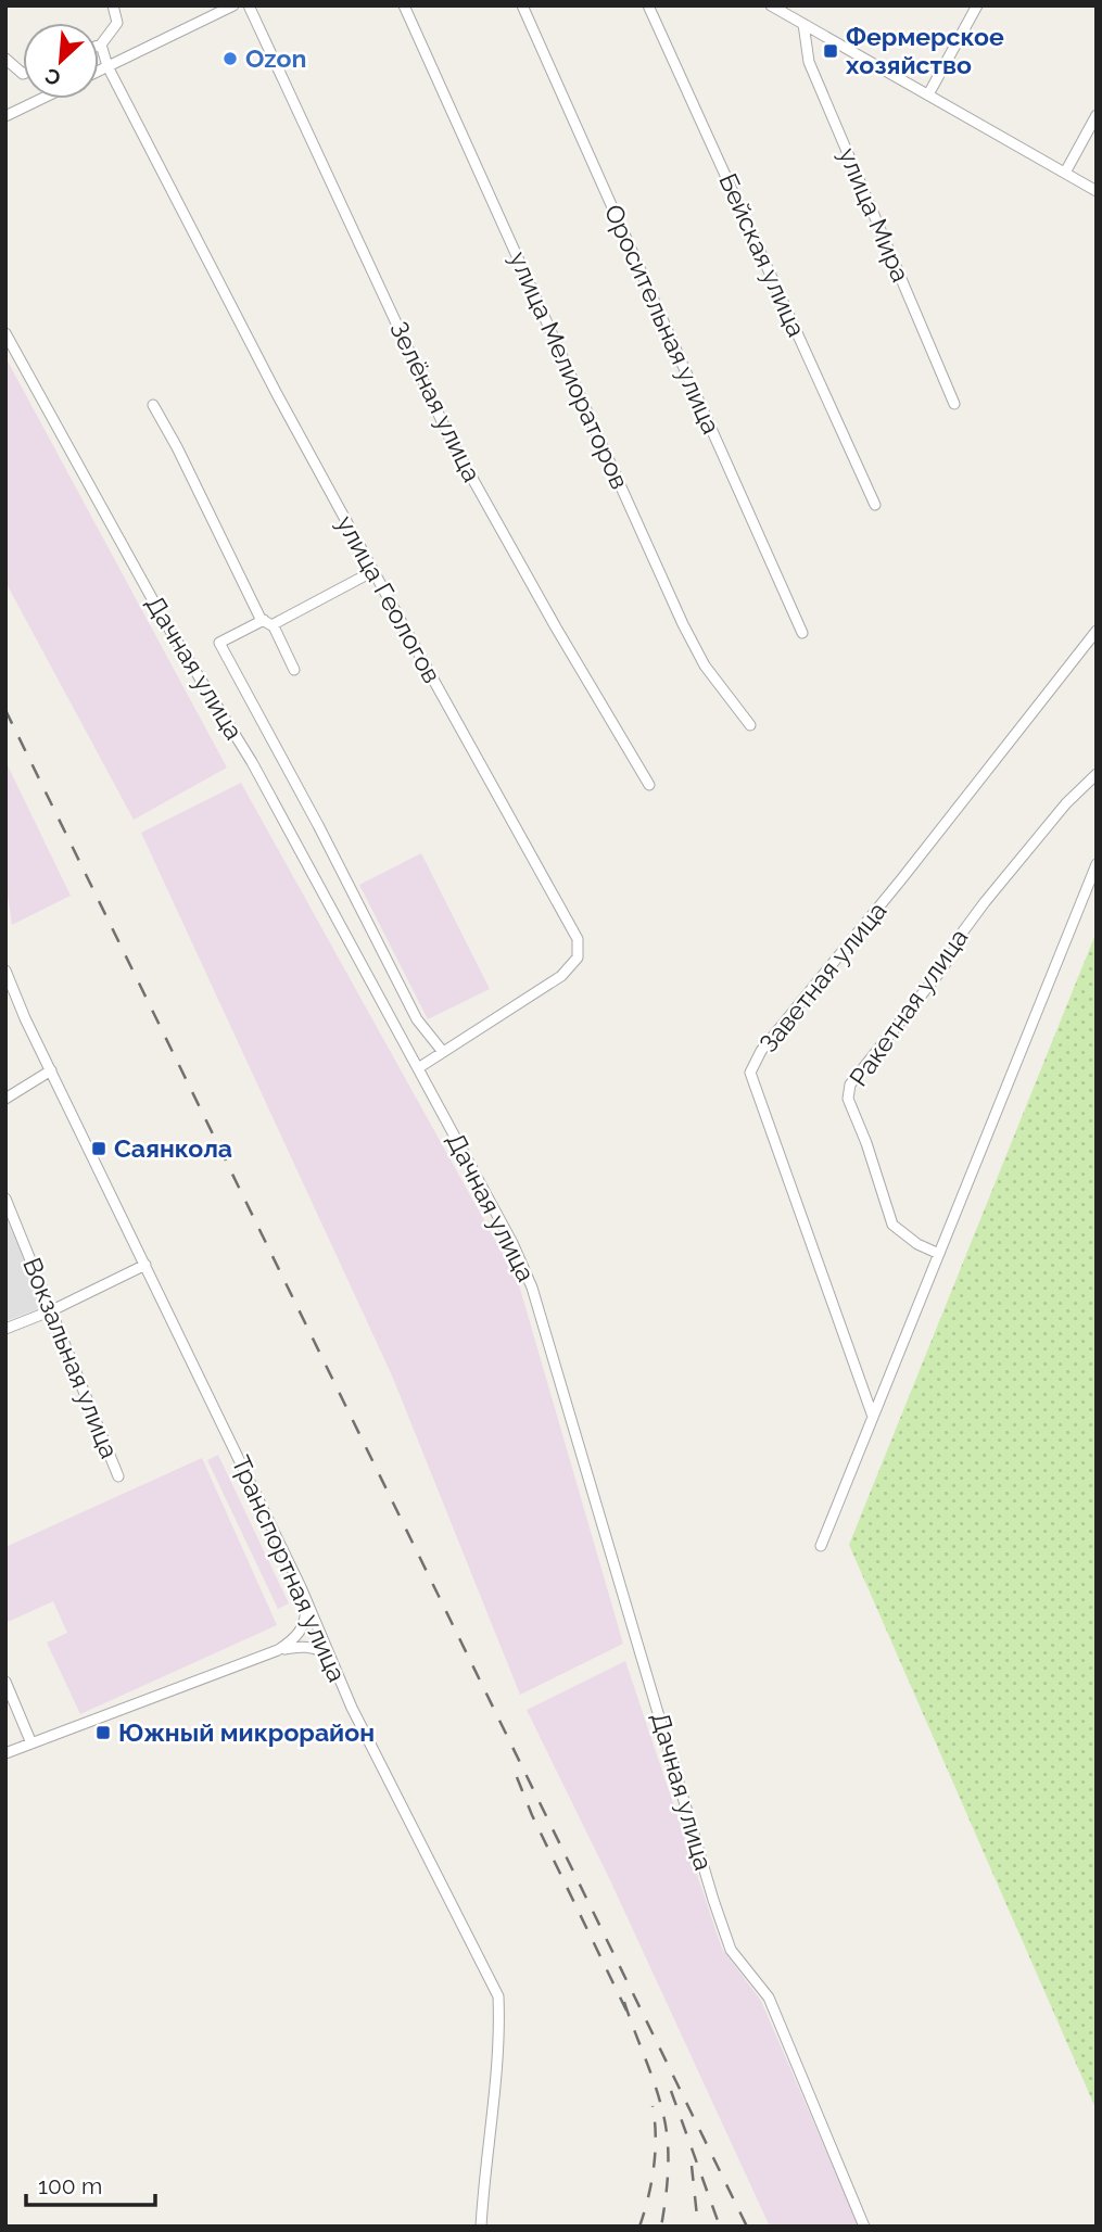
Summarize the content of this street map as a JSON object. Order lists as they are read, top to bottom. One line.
{"streets":{"street":["улица Мира","Бейская улица","Оросительная улица","улица Мелиораторов","Зелёная улица","улица Геологов","Дачная улица","Заветная улица","Ракетная улица","Вокзальная улица","Транспортная улица"]},"crossings":[["улица Геологов","Дачная улица"]],"places":{"transit":["Фермерское хозяйство","Саянкола","Южный микрорайон"],"other":["Ozon"]},"scale_bar":"100 m","north":"bottom left"}
